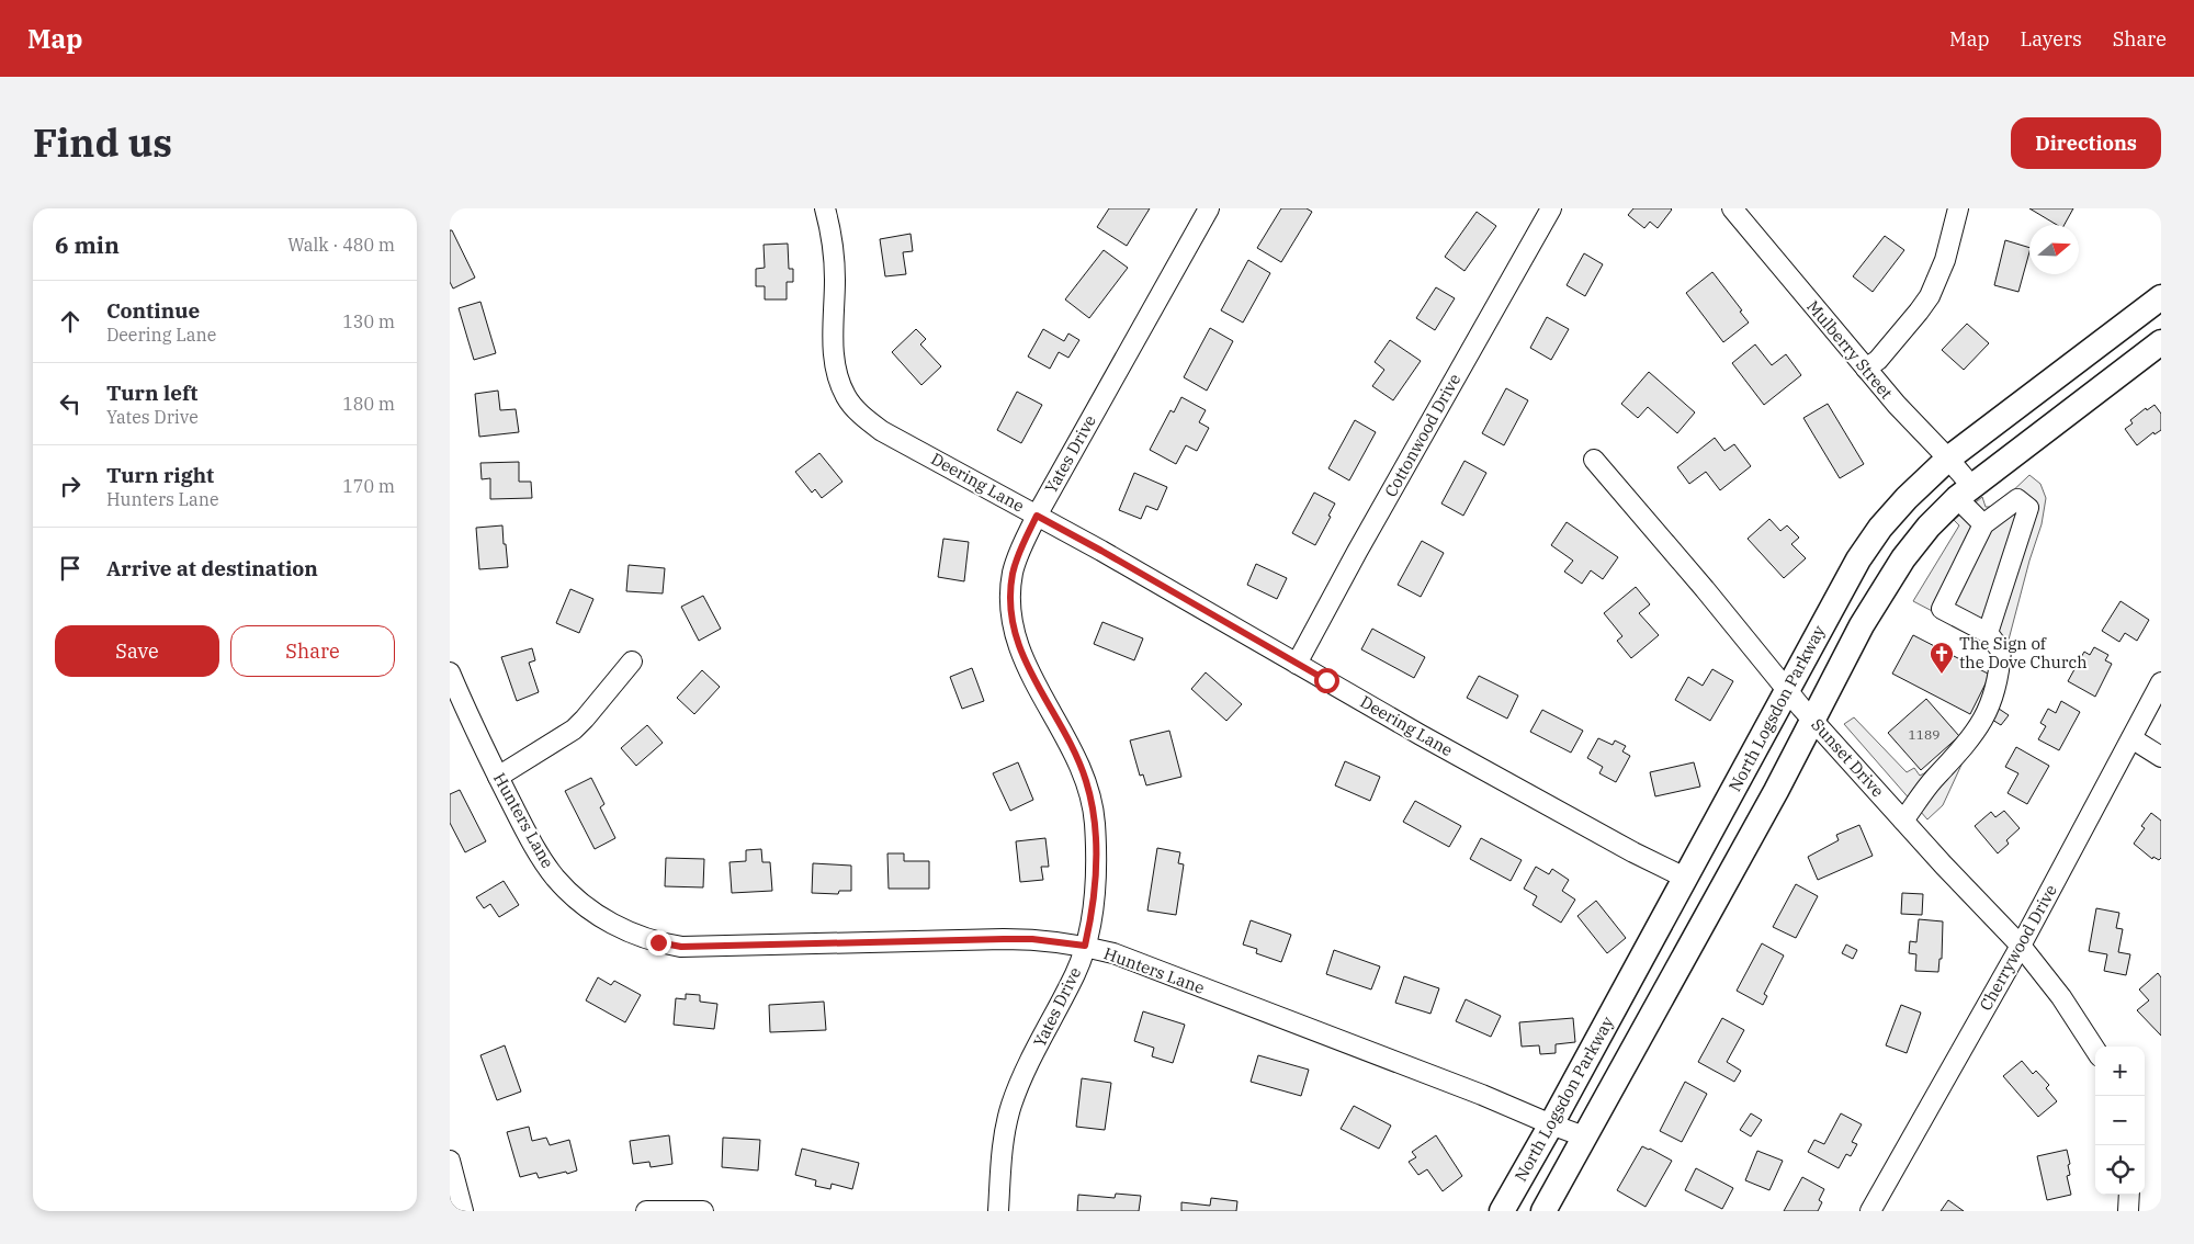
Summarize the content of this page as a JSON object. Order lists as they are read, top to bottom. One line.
{"streets":{"main road":["North Logsdon Parkway"],"street":["Mulberry Street","Cottonwood Drive","Yates Drive","Deering Lane","Sunset Drive","Hunters Lane","Cherrywood Drive"]},"crossings":[["Mulberry Street","North Logsdon Parkway"],["Cottonwood Drive","Deering Lane"],["Yates Drive","Deering Lane"],["Yates Drive","Hunters Lane"],["Deering Lane","North Logsdon Parkway"],["North Logsdon Parkway","Sunset Drive"],["North Logsdon Parkway","Hunters Lane"],["Sunset Drive","Cherrywood Drive"]],"places":{"church":["The Sign of the Dove Church"]},"house_numbers":["1189"],"north":"right","page":{"header":"Map","nav":["Map","Layers","Share"],"title":"Find us","buttons":["Directions",["Save","Share"]],"heading":["6 min","Walk · 480 m"],"list":[["Continue","Deering Lane","130 m"],["Turn left","Yates Drive","180 m"],["Turn right","Hunters Lane","170 m"],"Arrive at destination"],"map_buttons":["+","−"]}}
